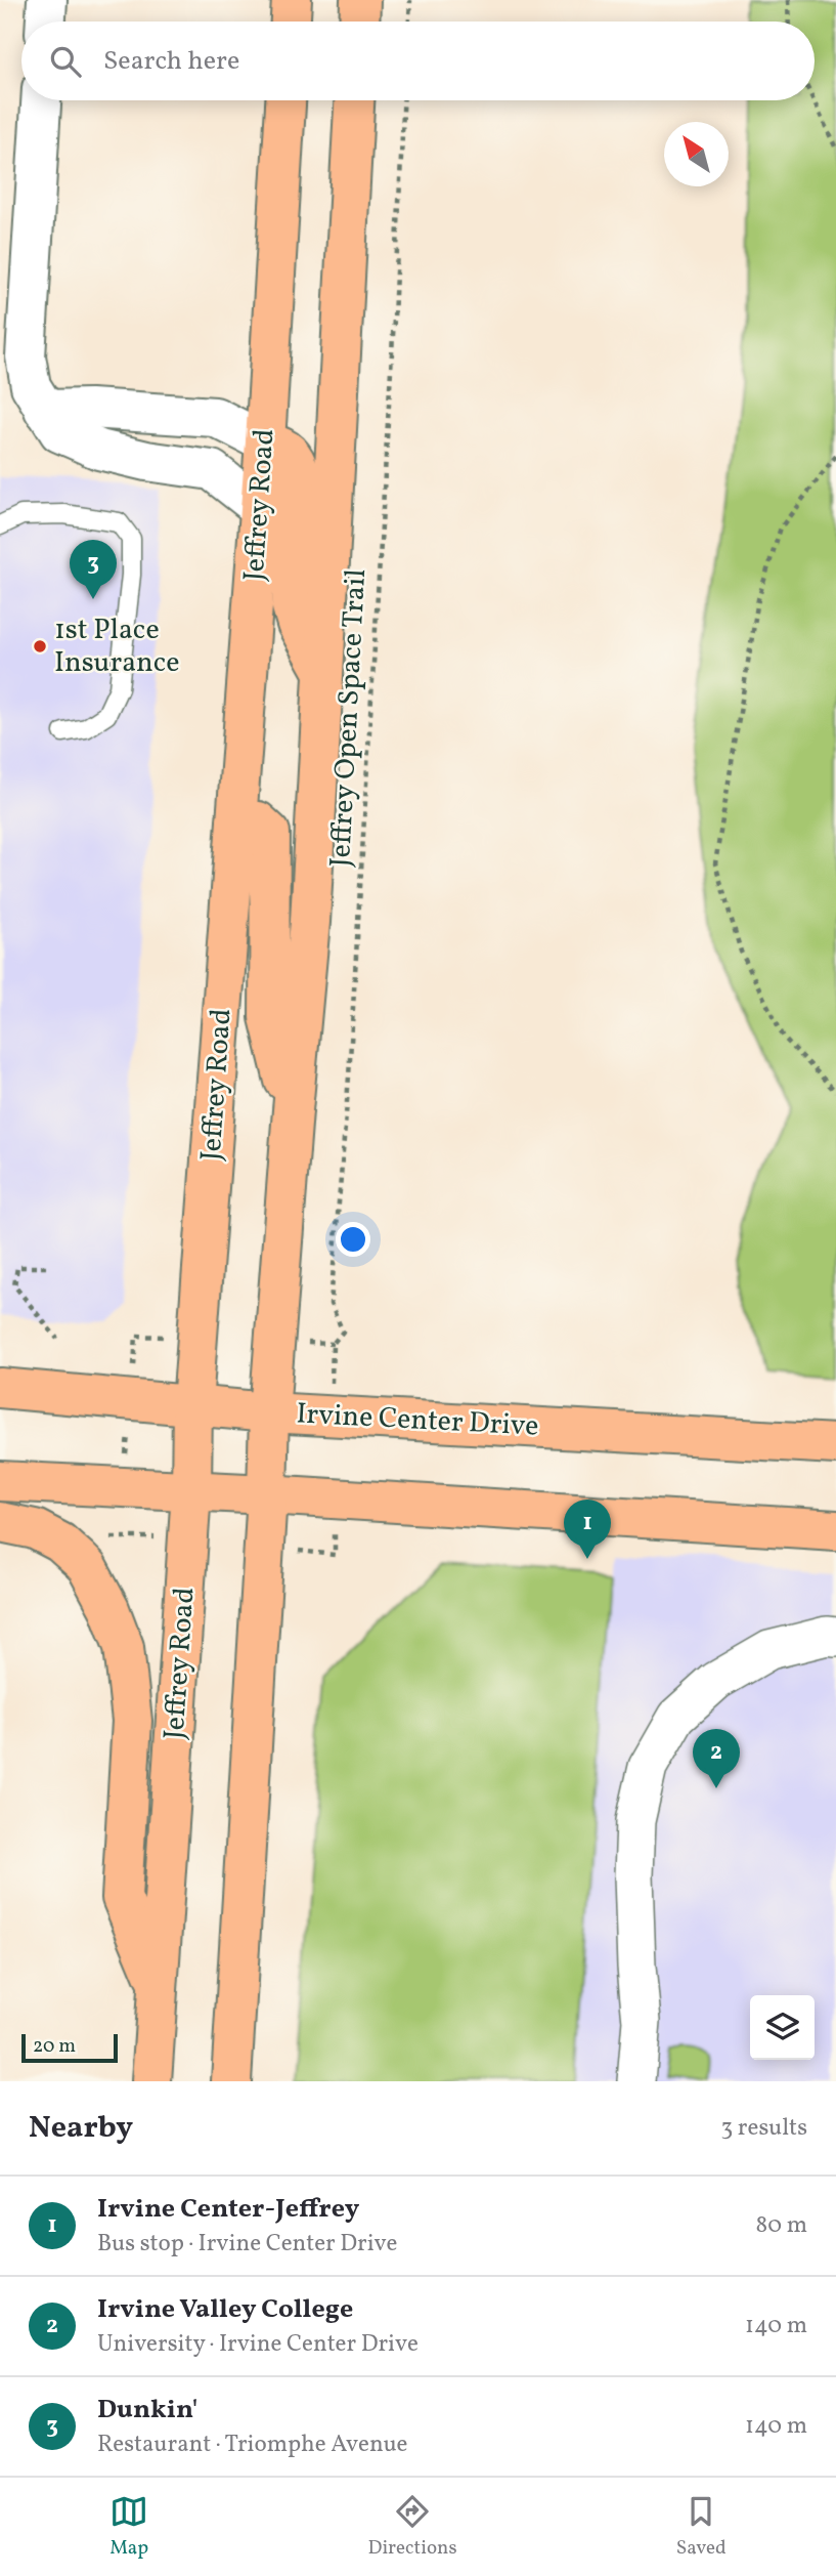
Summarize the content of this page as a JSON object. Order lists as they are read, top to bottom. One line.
{"streets":{"main road":["Jeffrey Road","Irvine Center Drive"],"path":["Jeffrey Open Space Trail"]},"crossings":[["Jeffrey Road","Irvine Center Drive"]],"places":["1st Place Insurance"],"scale_bar":"20 m","north":"top left","page":{"search":"Search here","pins":["3","1","2"],"scale":"20 m","heading":["Nearby","3 results"],"list":[{"mark":"1","name":"Irvine Center-Jeffrey","note":"Bus stop · Irvine Center Drive","value":"80 m"},{"mark":"2","name":"Irvine Valley College","note":"University · Irvine Center Drive","value":"140 m"},{"mark":"3","name":"Dunkin'","note":"Restaurant · Triomphe Avenue","value":"140 m"}],"nav":["Map","Directions","Saved"]}}
